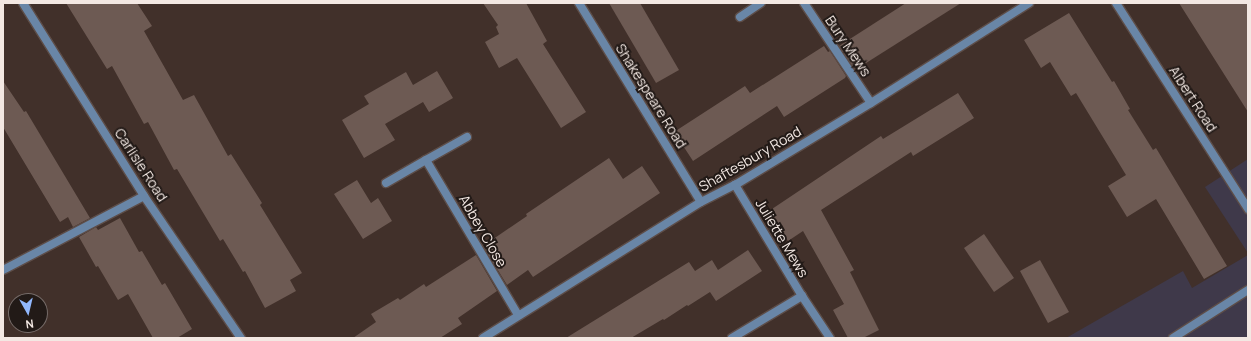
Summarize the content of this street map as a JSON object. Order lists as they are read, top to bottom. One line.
{"streets":{"street":["Bury Mews","Shakespeare Road","Albert Road","Shaftesbury Road","Carlisle Road","Abbey Close","Juliette Mews"]},"crossings":[["Bury Mews","Shaftesbury Road"],["Shakespeare Road","Shaftesbury Road"],["Shaftesbury Road","Abbey Close"],["Shaftesbury Road","Juliette Mews"]],"north":"bottom"}
